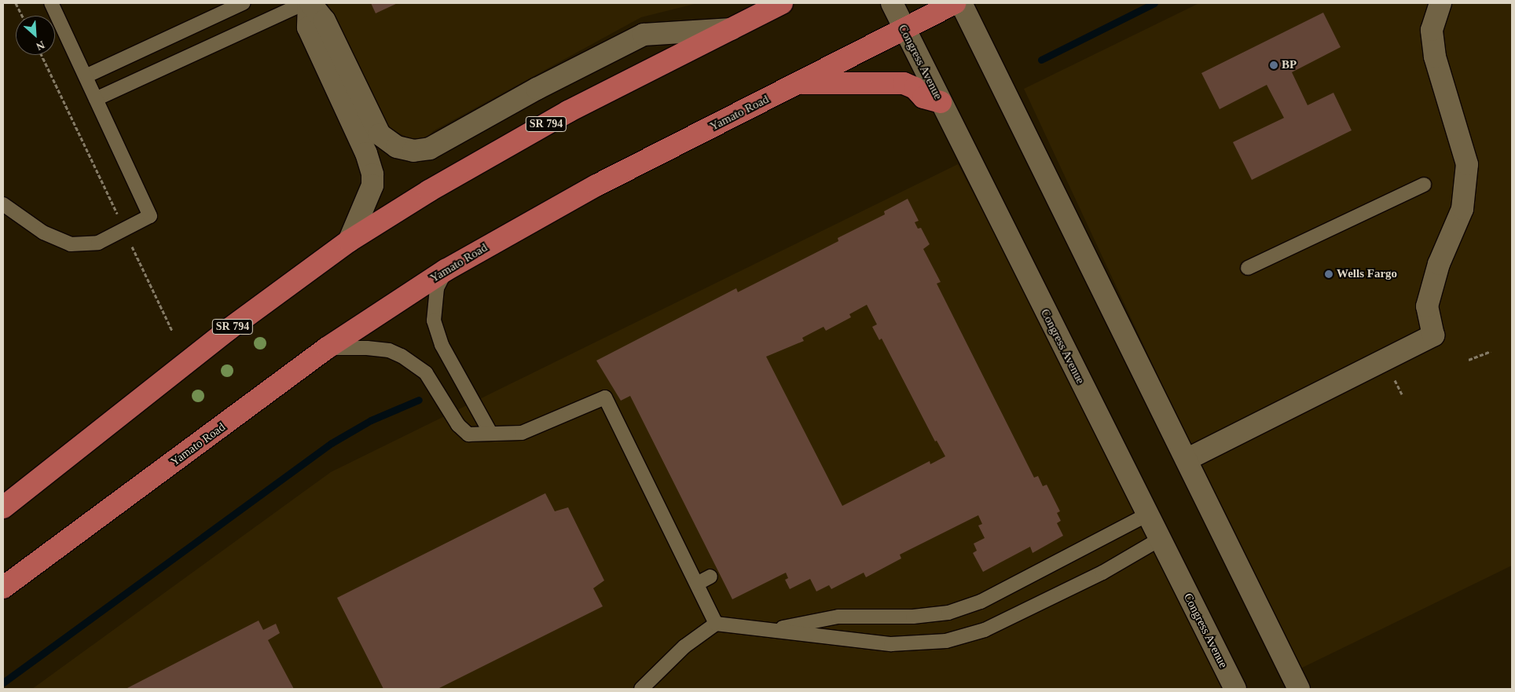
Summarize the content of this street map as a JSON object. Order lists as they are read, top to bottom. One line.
{"streets":{"main road":["Congress Avenue","Yamato Road","SR 794"]},"crossings":[["Congress Avenue","Yamato Road"]],"places":["BP","Wells Fargo"],"north":"bottom right"}
